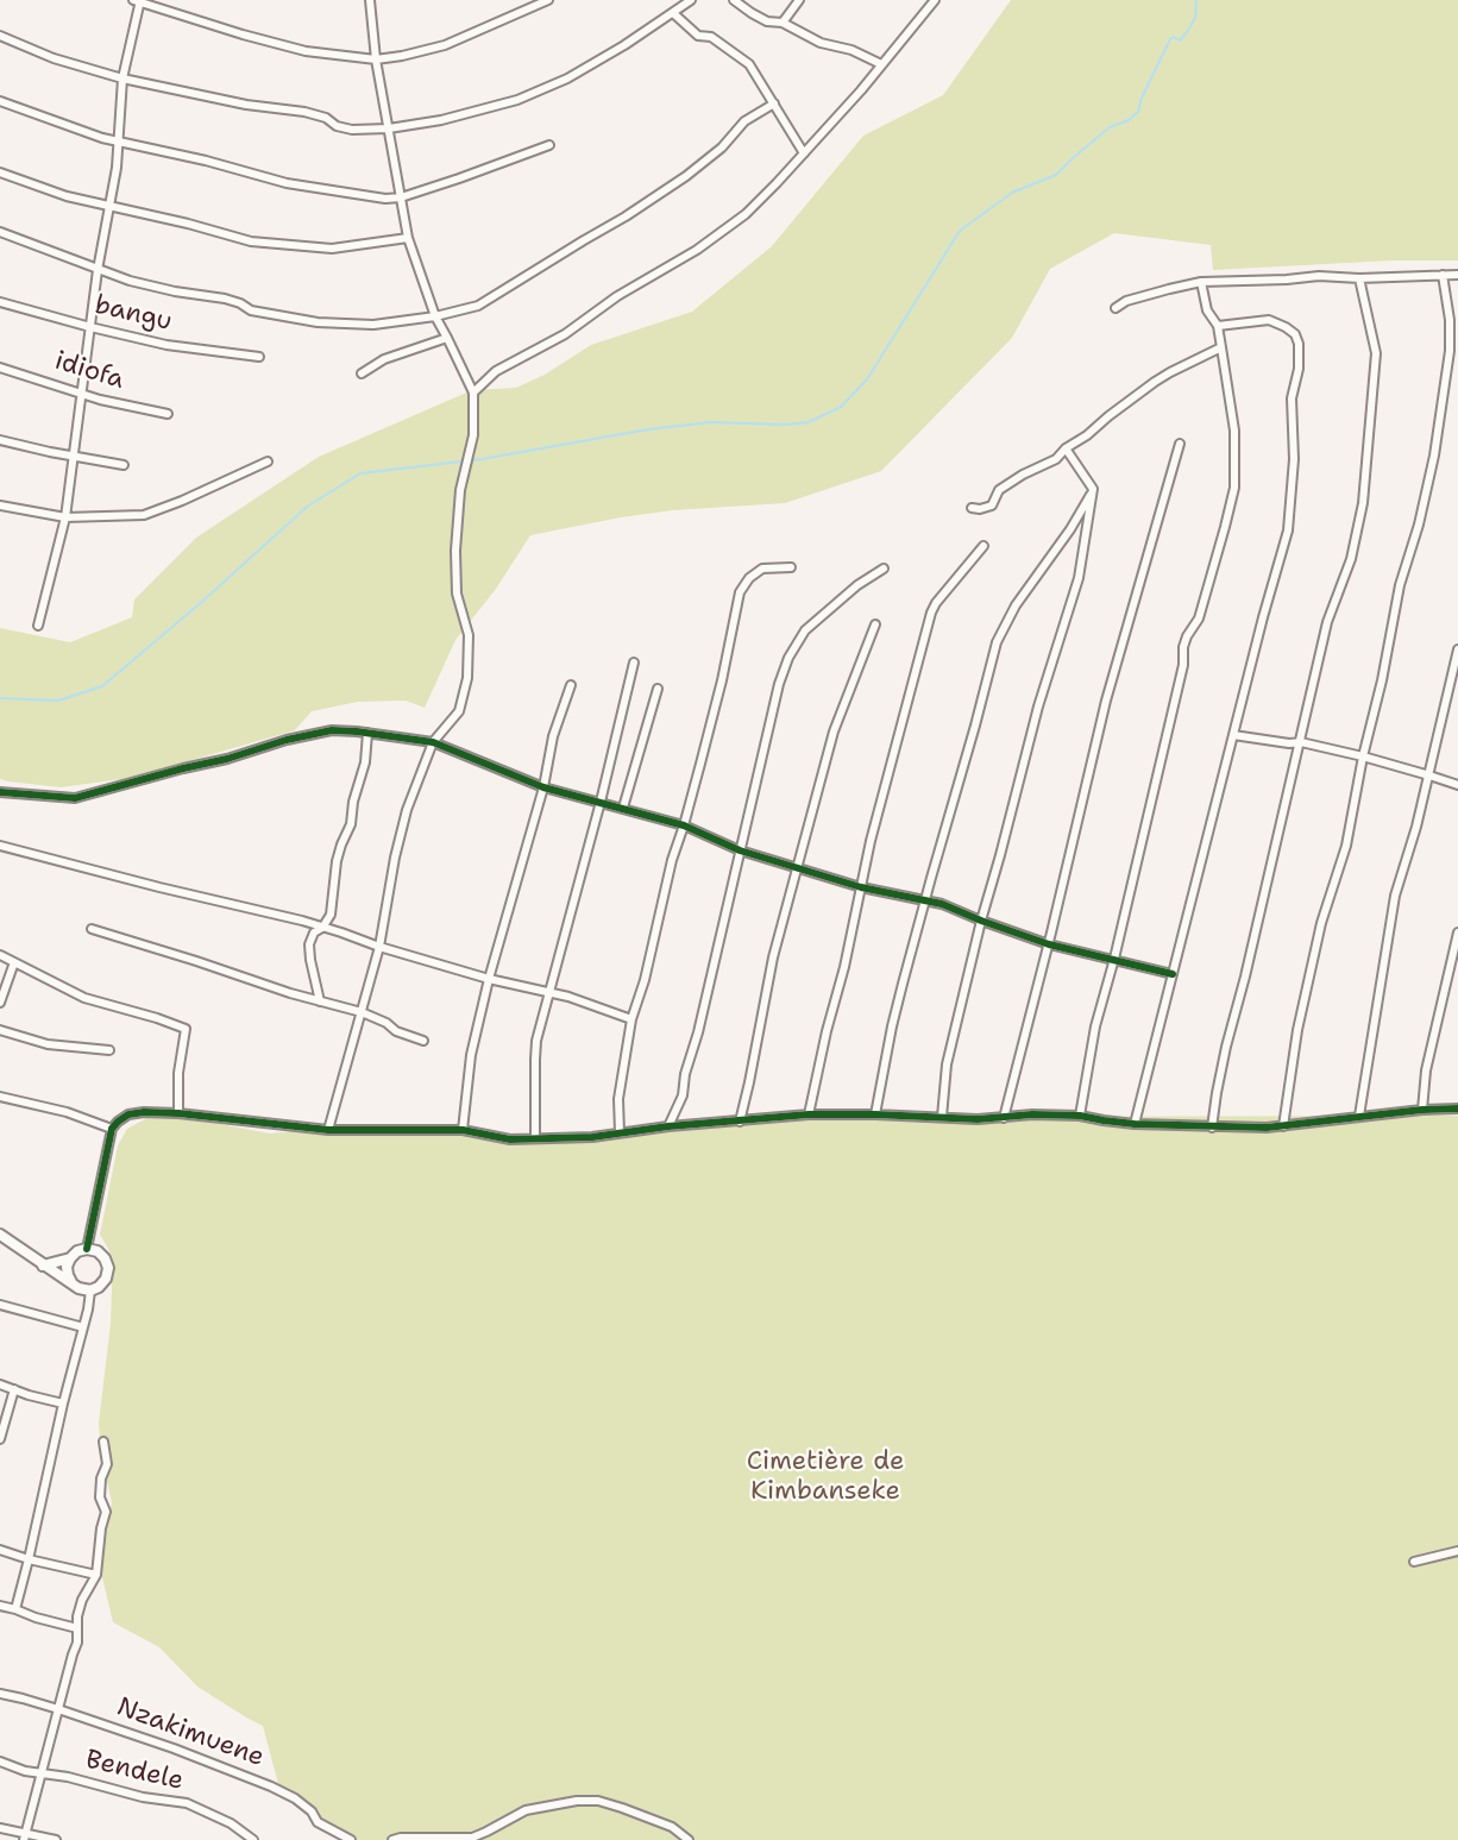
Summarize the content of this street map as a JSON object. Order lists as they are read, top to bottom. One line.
{"streets":{"street":["bangu","idiofa","Nzakimuene","Bendele"]},"parks":["Cimetière de Kimbanseke"]}
